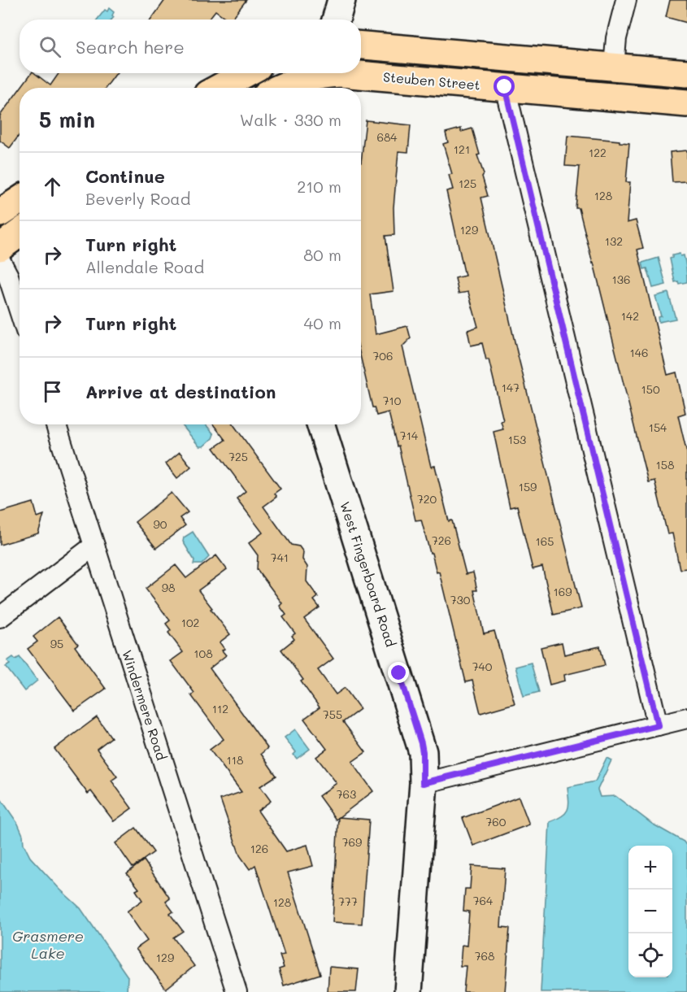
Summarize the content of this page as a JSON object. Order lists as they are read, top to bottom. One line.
{"streets":{"main road":["Steuben Street"],"street":["West Fingerboard Road","Windermere Road"]},"water":["Grasmere Lake"],"house_numbers":["684","121","122","125","128","129","132","136","142","146","706","147","150","710","154","714","153","725","158","159","720","90","726","165","741","98","169","730","102","95","108","740","112","755","118","763","760","769","126","764","777","128","768","129"],"page":{"search":"Search here","heading":["5 min","Walk · 330 m"],"list":[["Continue","Beverly Road","210 m"],["Turn right","Allendale Road","80 m"],["Turn right","40 m"],"Arrive at destination"],"map_buttons":["+","−"]}}
